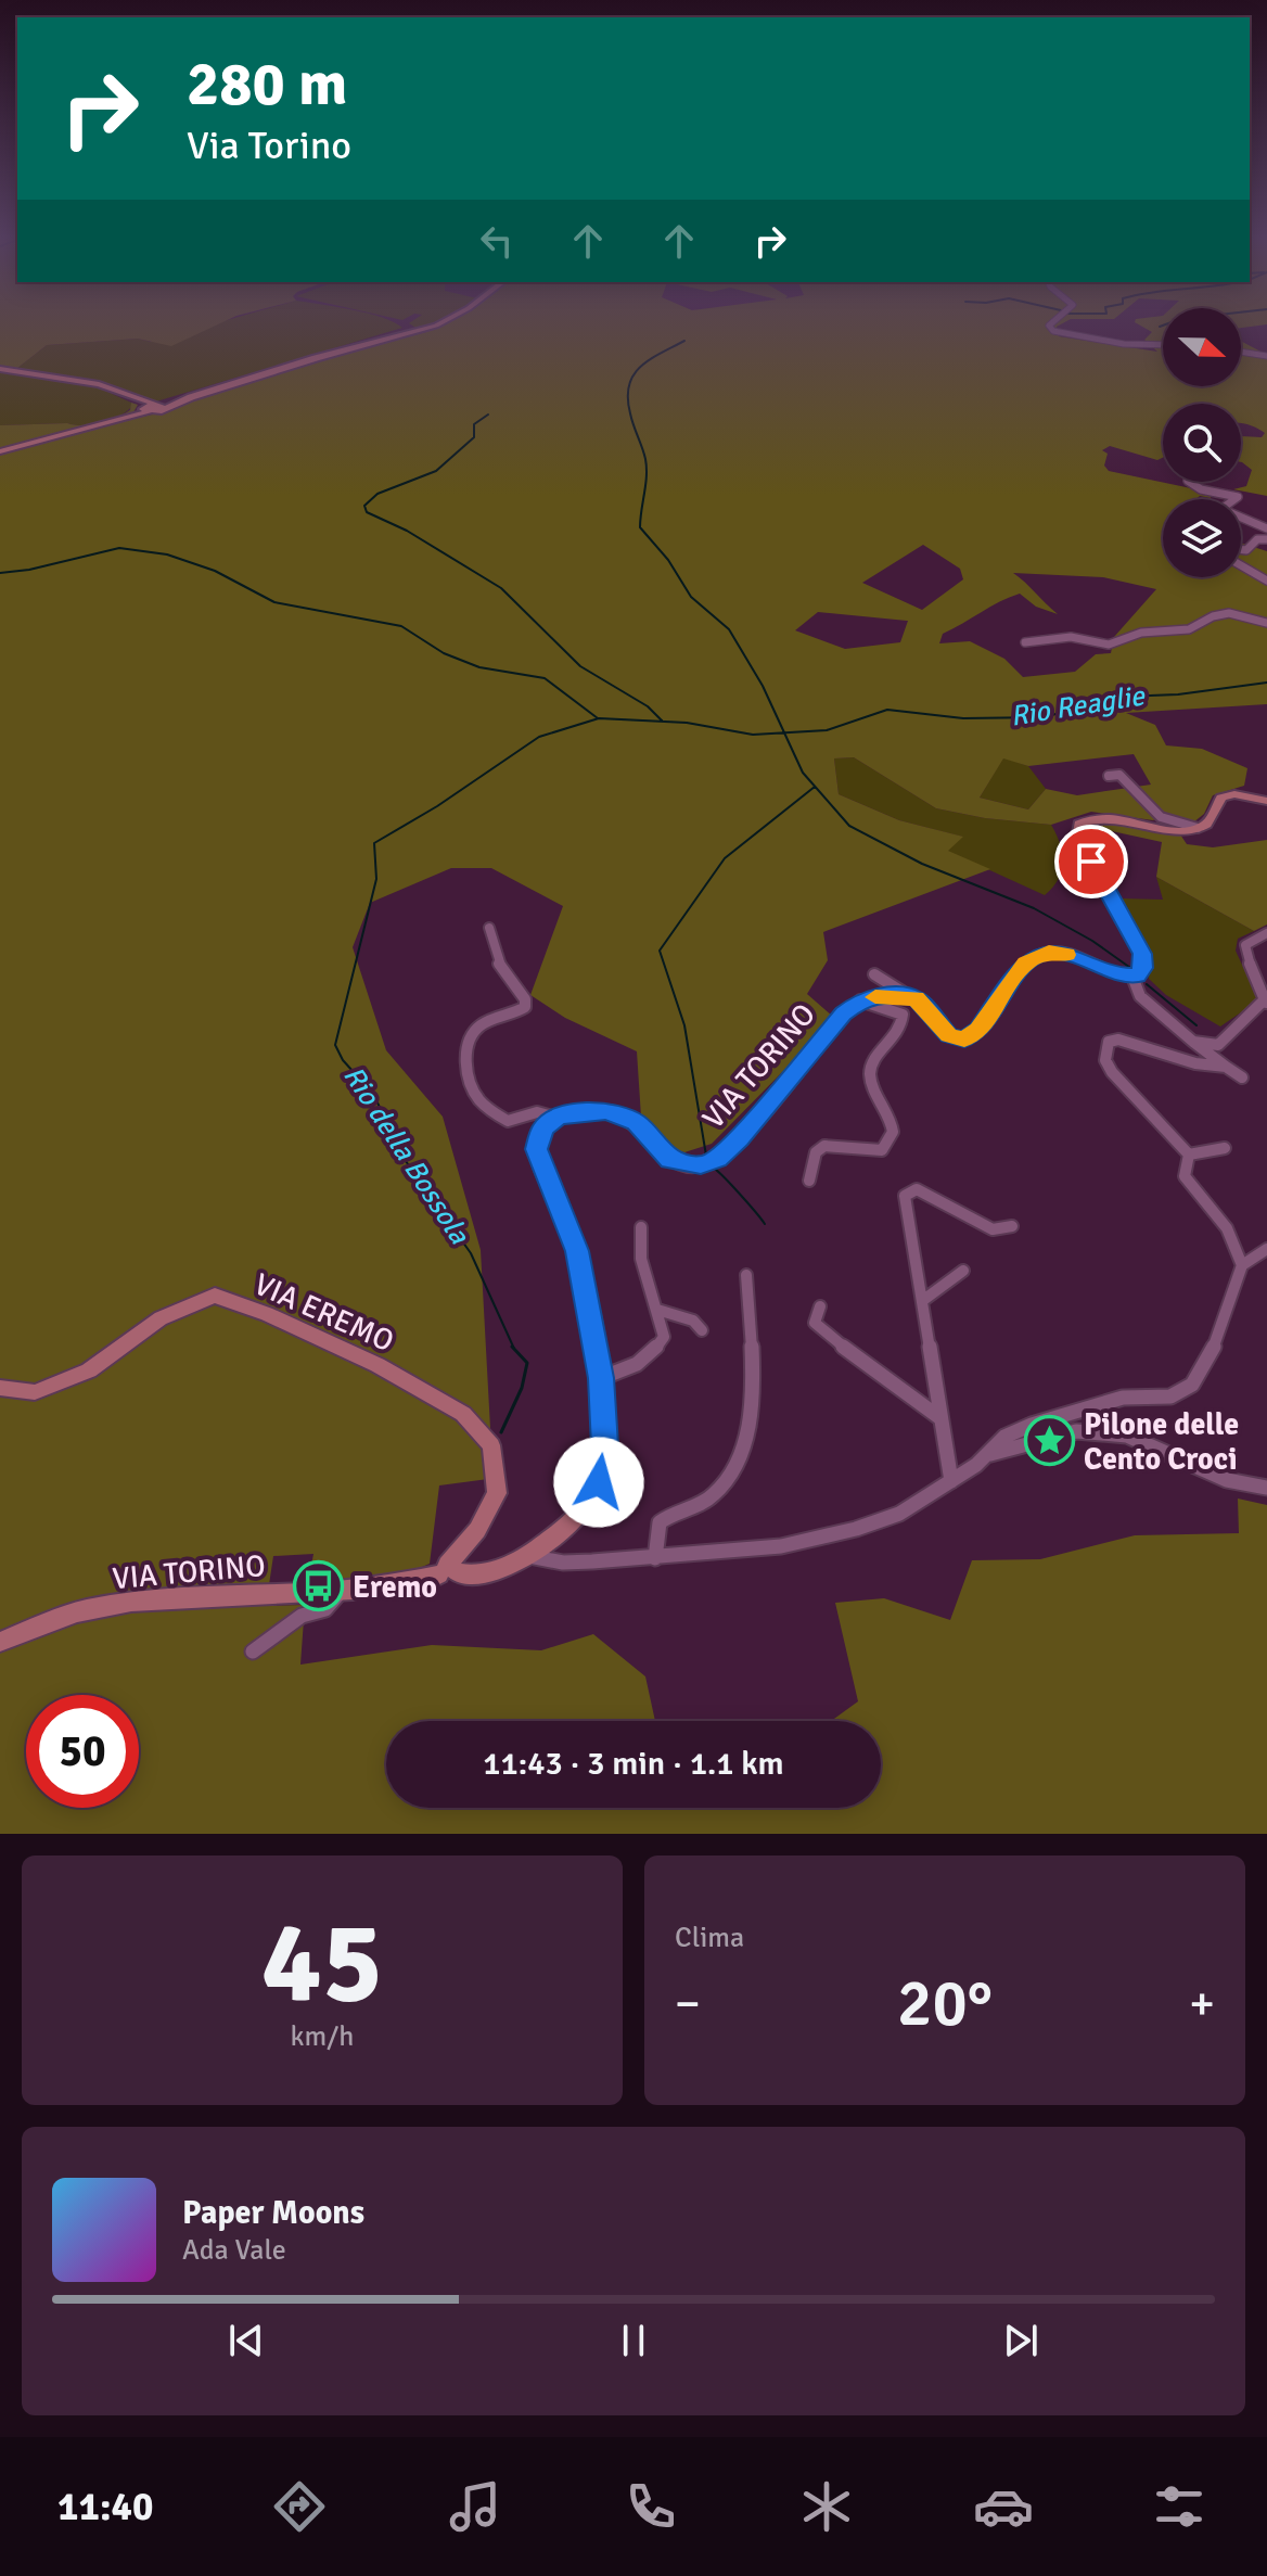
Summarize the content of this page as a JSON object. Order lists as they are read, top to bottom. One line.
{"streets":{"main road":["VIA TORINO","VIA EREMO"]},"crossings":[["VIA TORINO","VIA EREMO"]],"water":["Rio Reaglie","Rio della Bossola"],"places":{"place":["Pilone delle Cento Croci"],"bus stop":["Eremo"]},"north":"right","page":{"turn":["280 m","Via Torino"],"limit":"50","trip":"11:43 · 3 min · 1.1 km","tile":[["45","km/h"],"Clima"],"heat":["−","20°","+"],"song":["Paper Moons","Ada Vale"],"tabs":"11:40"}}
